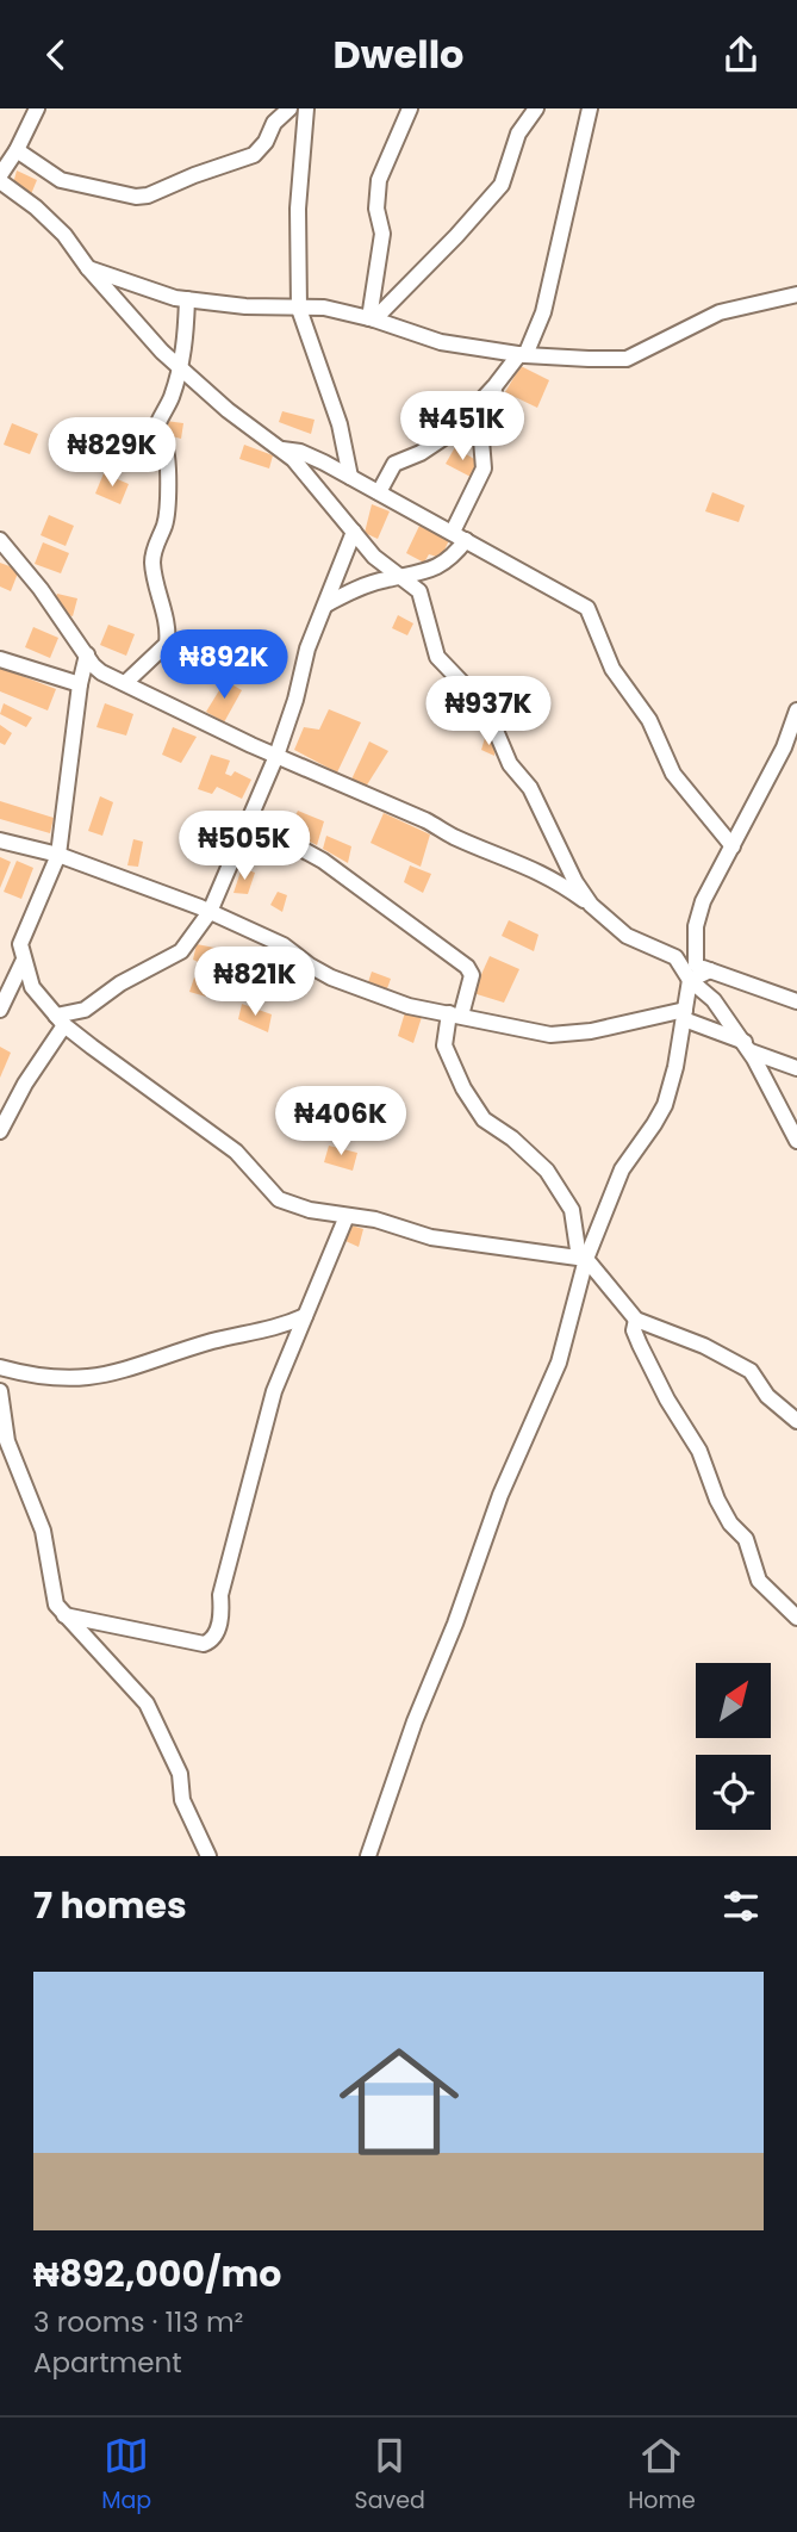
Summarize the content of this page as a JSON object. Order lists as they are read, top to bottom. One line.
{"north":"top right","page":{"header":"Dwello","price":["₦451K","₦829K","₦892K","₦937K","₦505K","₦821K","₦406K"],"heading":"7 homes","list":[{"name":"₦892,000/mo","note":"3 rooms · 113 m² · Apartment"}],"tabs":["Map","Saved","Home"]}}
